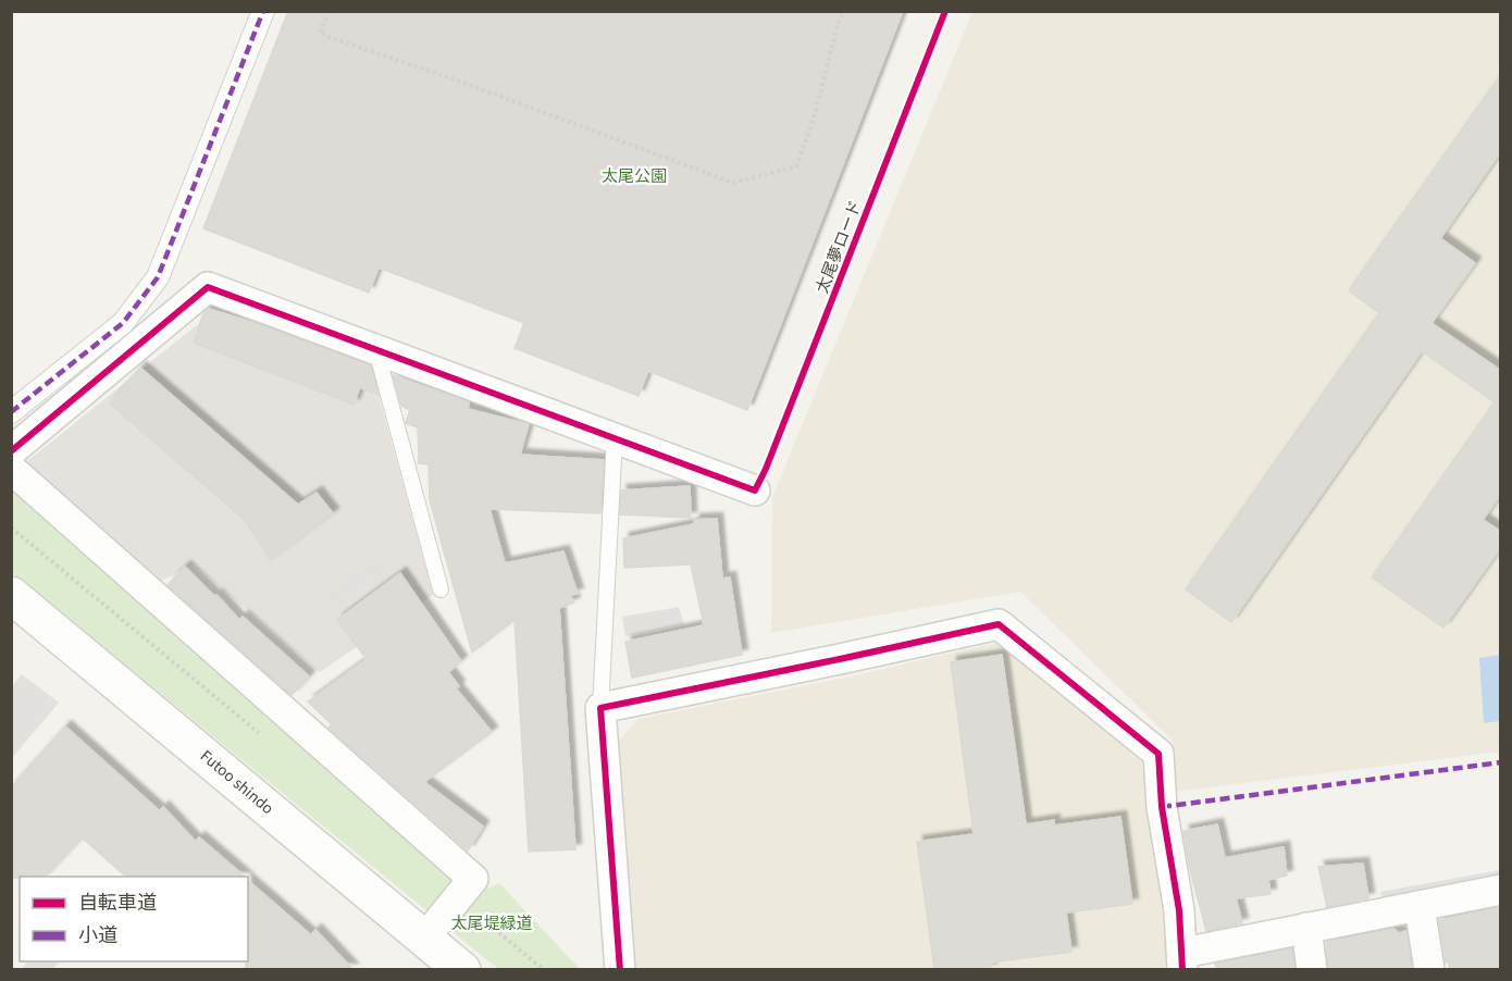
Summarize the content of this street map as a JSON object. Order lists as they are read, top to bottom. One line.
{"streets":{"street":["Futoo shindo"],"cycle path":["太尾夢ロード"]},"parks":["太尾公園","太尾堤緑道"],"legend":["自転車道","小道"]}
